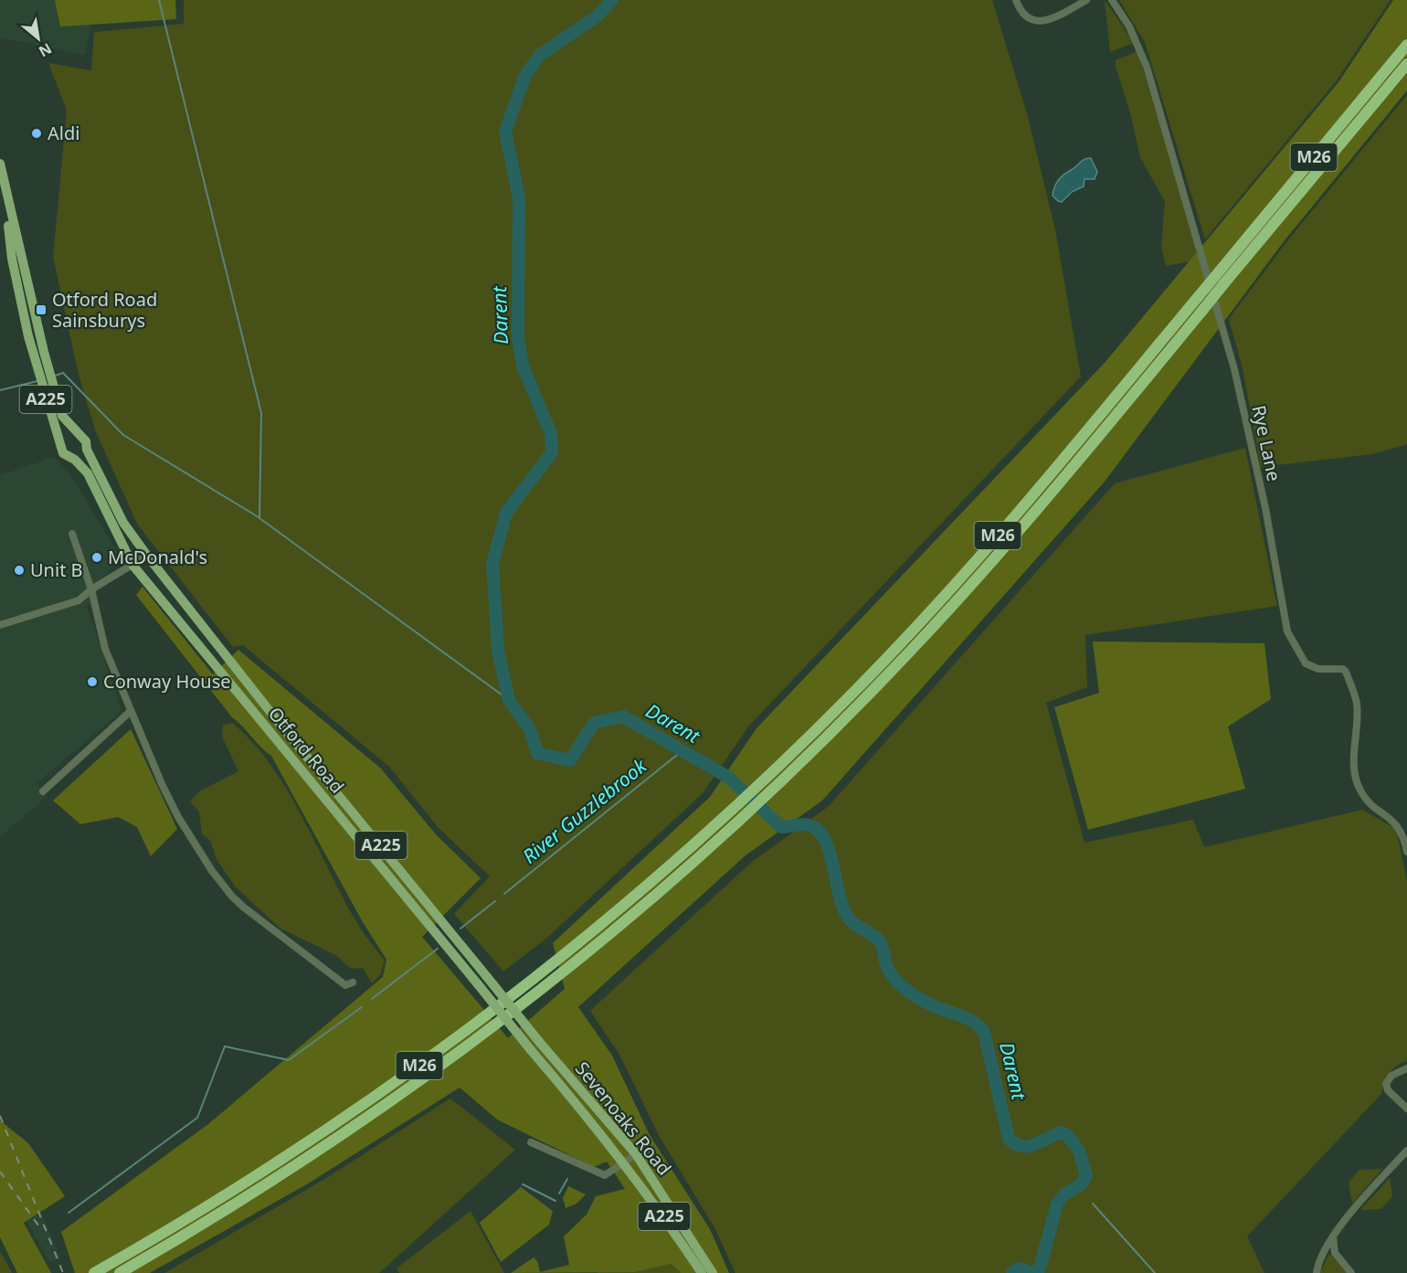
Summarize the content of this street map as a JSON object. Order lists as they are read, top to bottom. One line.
{"streets":{"highway":["M26"],"main road":["A225","Otford Road","Sevenoaks Road"],"street":["Rye Lane"]},"crossings":[["A225","Otford Road"],["Otford Road","Sevenoaks Road"]],"water":["Darent","River Guzzlebrook"],"places":{"other":["Aldi","McDonald's","Unit B","Conway House"],"transit":["Otford Road Sainsburys"]},"north":"bottom right"}
